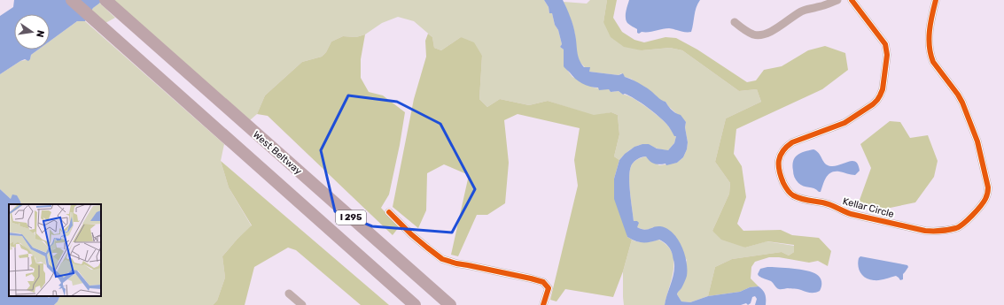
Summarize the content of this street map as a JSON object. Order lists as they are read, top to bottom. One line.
{"streets":{"highway":["West Beltway","I 295"],"street":["Kellar Circle"]},"north":"right"}
